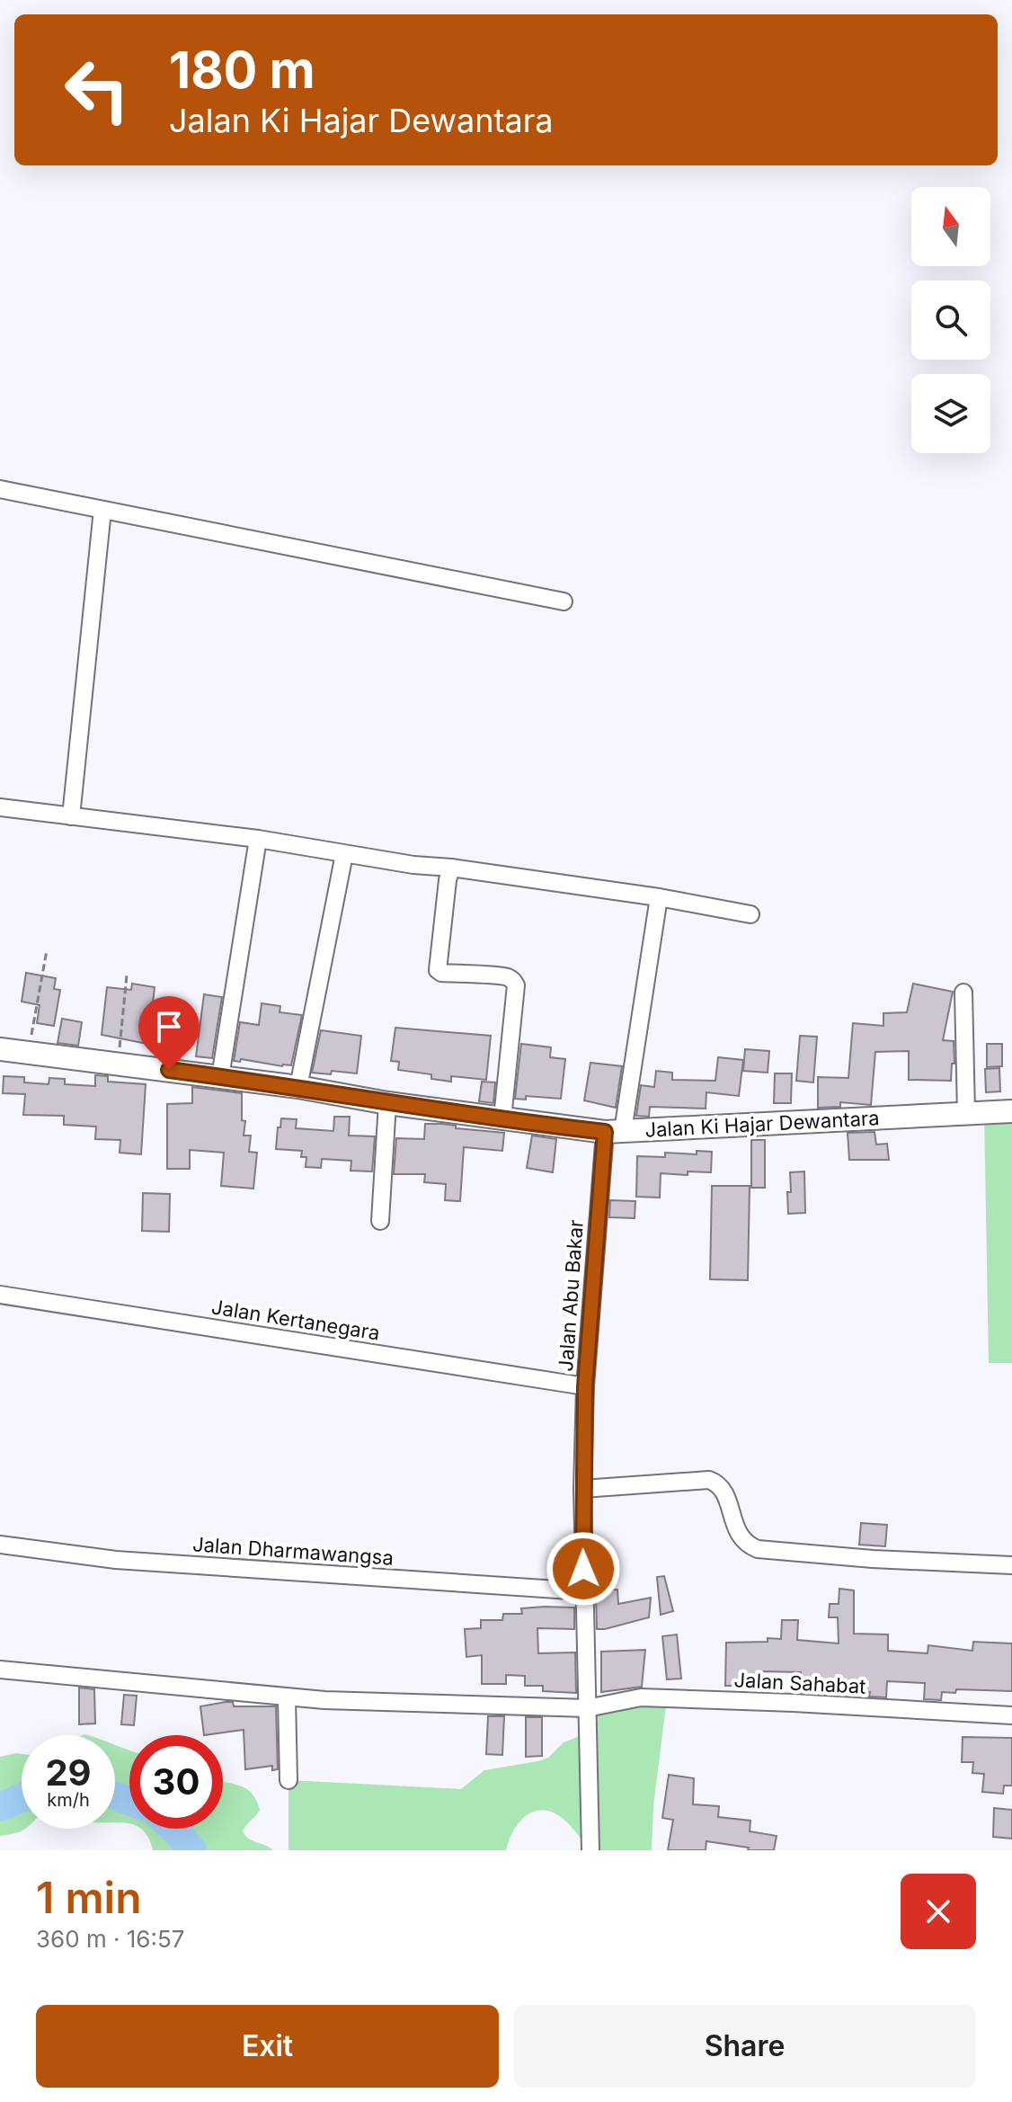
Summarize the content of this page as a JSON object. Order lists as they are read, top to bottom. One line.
{"streets":{"main road":["Jalan Ki Hajar Dewantara"],"street":["Jalan Abu Bakar","Jalan Kertanegara","Jalan Dharmawangsa","Jalan Sahabat"]},"crossings":[["Jalan Ki Hajar Dewantara","Jalan Abu Bakar"],["Jalan Abu Bakar","Jalan Kertanegara"],["Jalan Abu Bakar","Jalan Dharmawangsa"],["Jalan Abu Bakar","Jalan Sahabat"]],"north":"top","page":{"turn":["180 m","Jalan Ki Hajar Dewantara"],"speed":"29 km/h","limit":"30","heading":["1 min","360 m · 16:57"],"buttons":["Exit","Share"]}}
